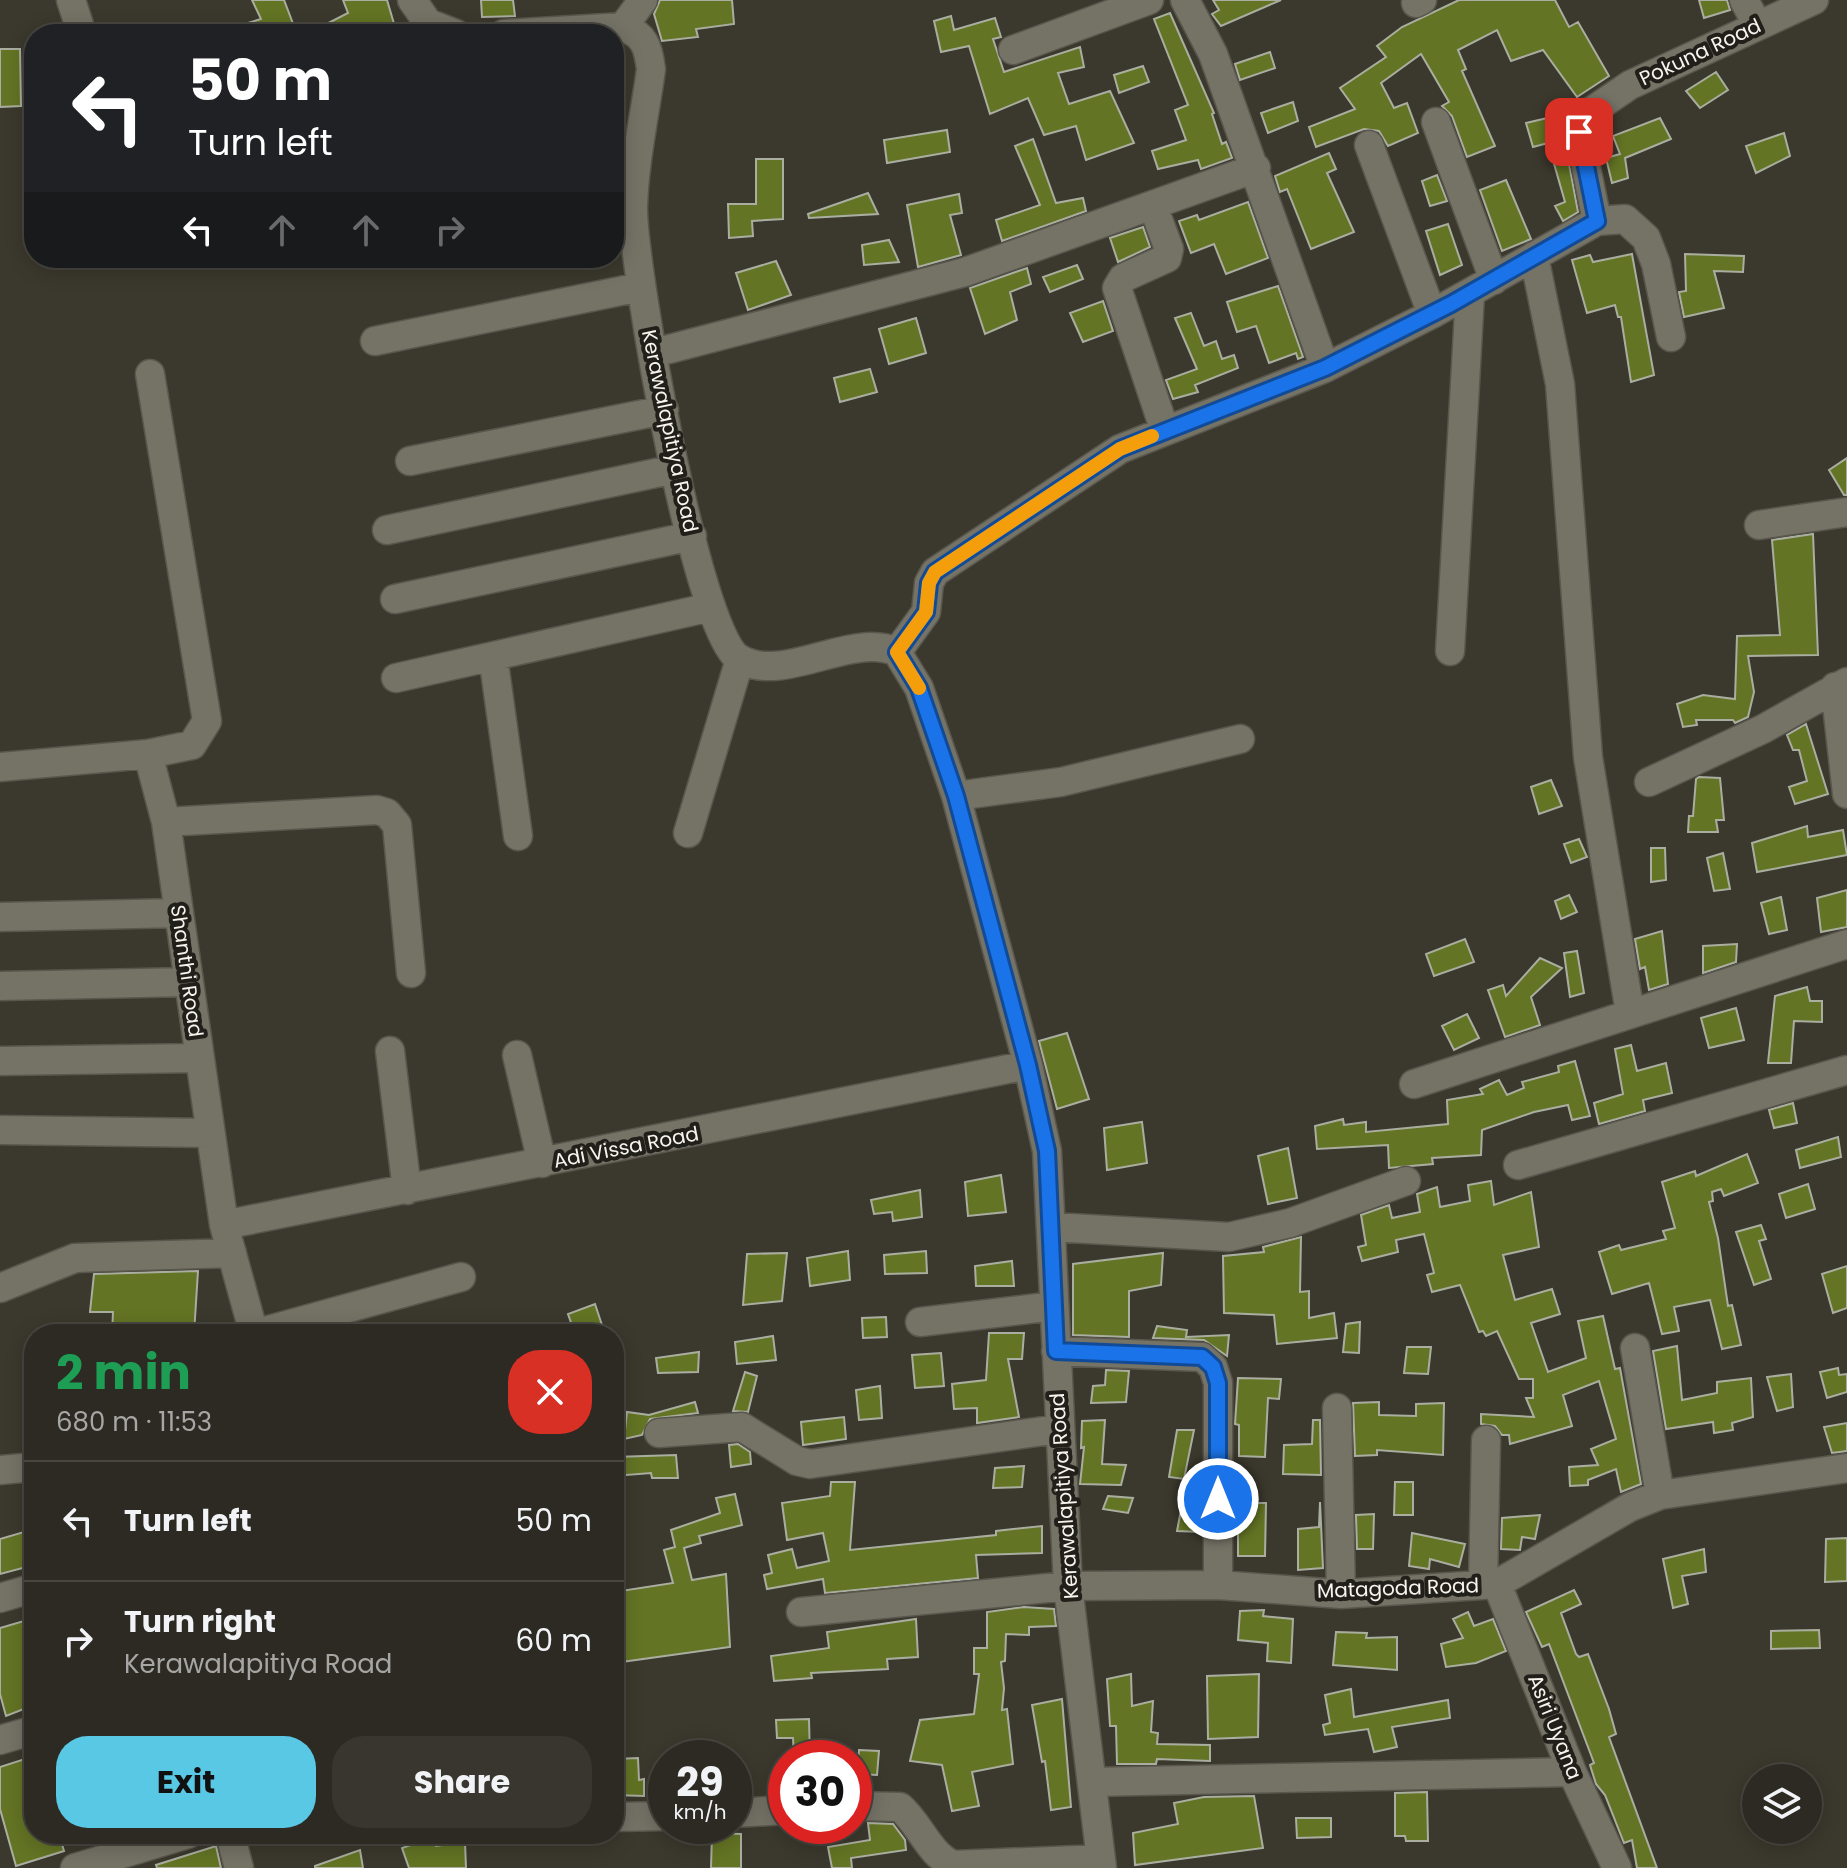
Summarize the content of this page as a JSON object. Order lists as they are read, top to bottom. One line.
{"streets":{"street":["Pokuna Road","Kerawalapitiya Road","Shanthi Road","Adi Vissa Road","Matagoda Road","Asiri Uyana"]},"crossings":[["Kerawalapitiya Road","Adi Vissa Road"],["Kerawalapitiya Road","Matagoda Road"],["Shanthi Road","Adi Vissa Road"],["Matagoda Road","Asiri Uyana"]],"page":{"turn":["50 m","Turn left"],"heading":["2 min","680 m · 11:53"],"list":[{"name":"Turn left","value":"50 m"},{"name":"Turn right","note":"Kerawalapitiya Road","value":"60 m"}],"buttons":["Exit","Share"],"speed":"29 km/h","limit":"30"}}
